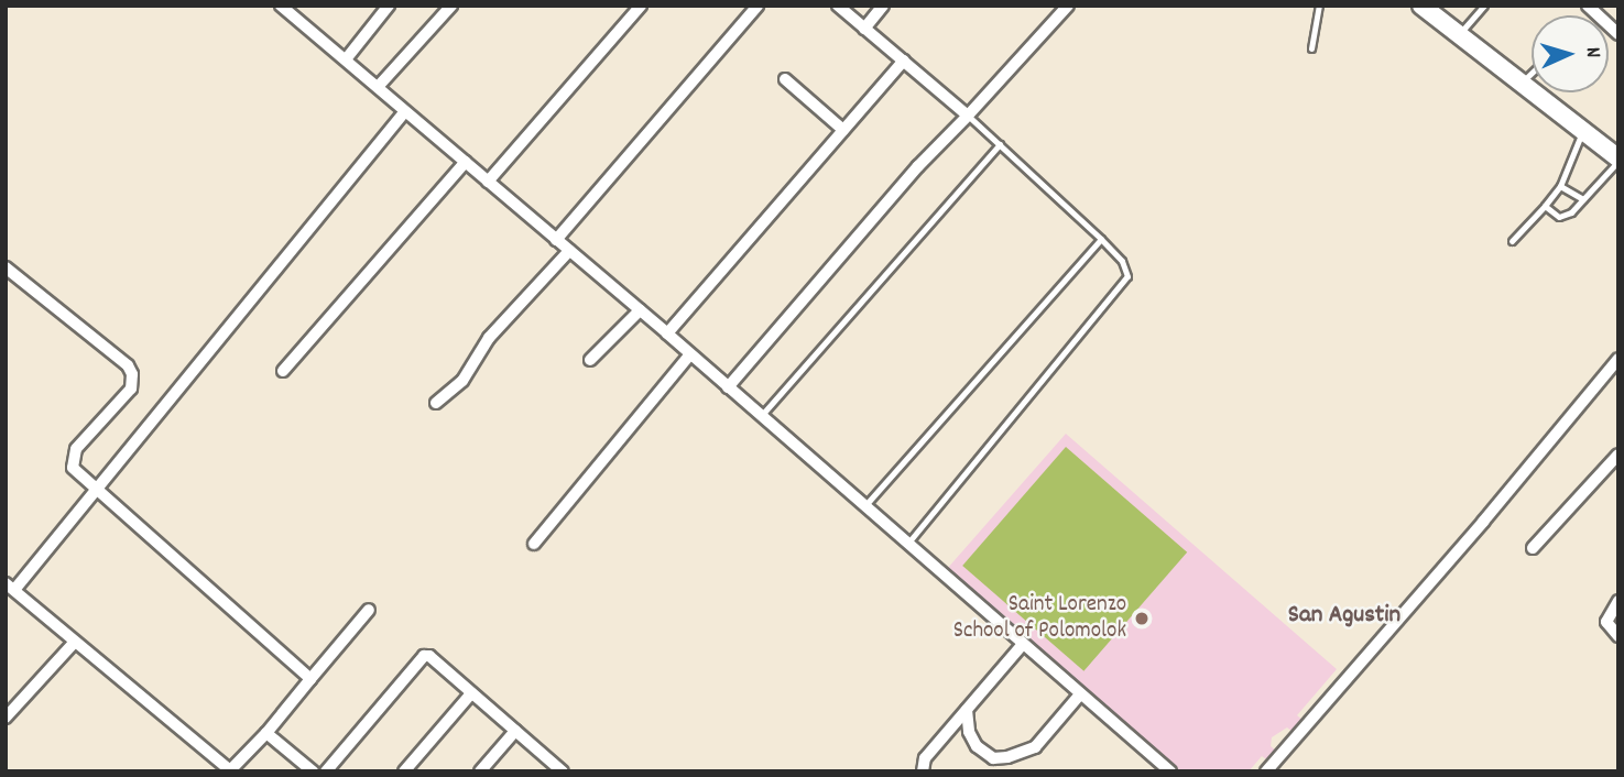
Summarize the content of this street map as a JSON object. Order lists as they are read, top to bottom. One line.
{"districts":["San Agustin"],"places":["Saint Lorenzo School of Polomolok"],"north":"right"}
